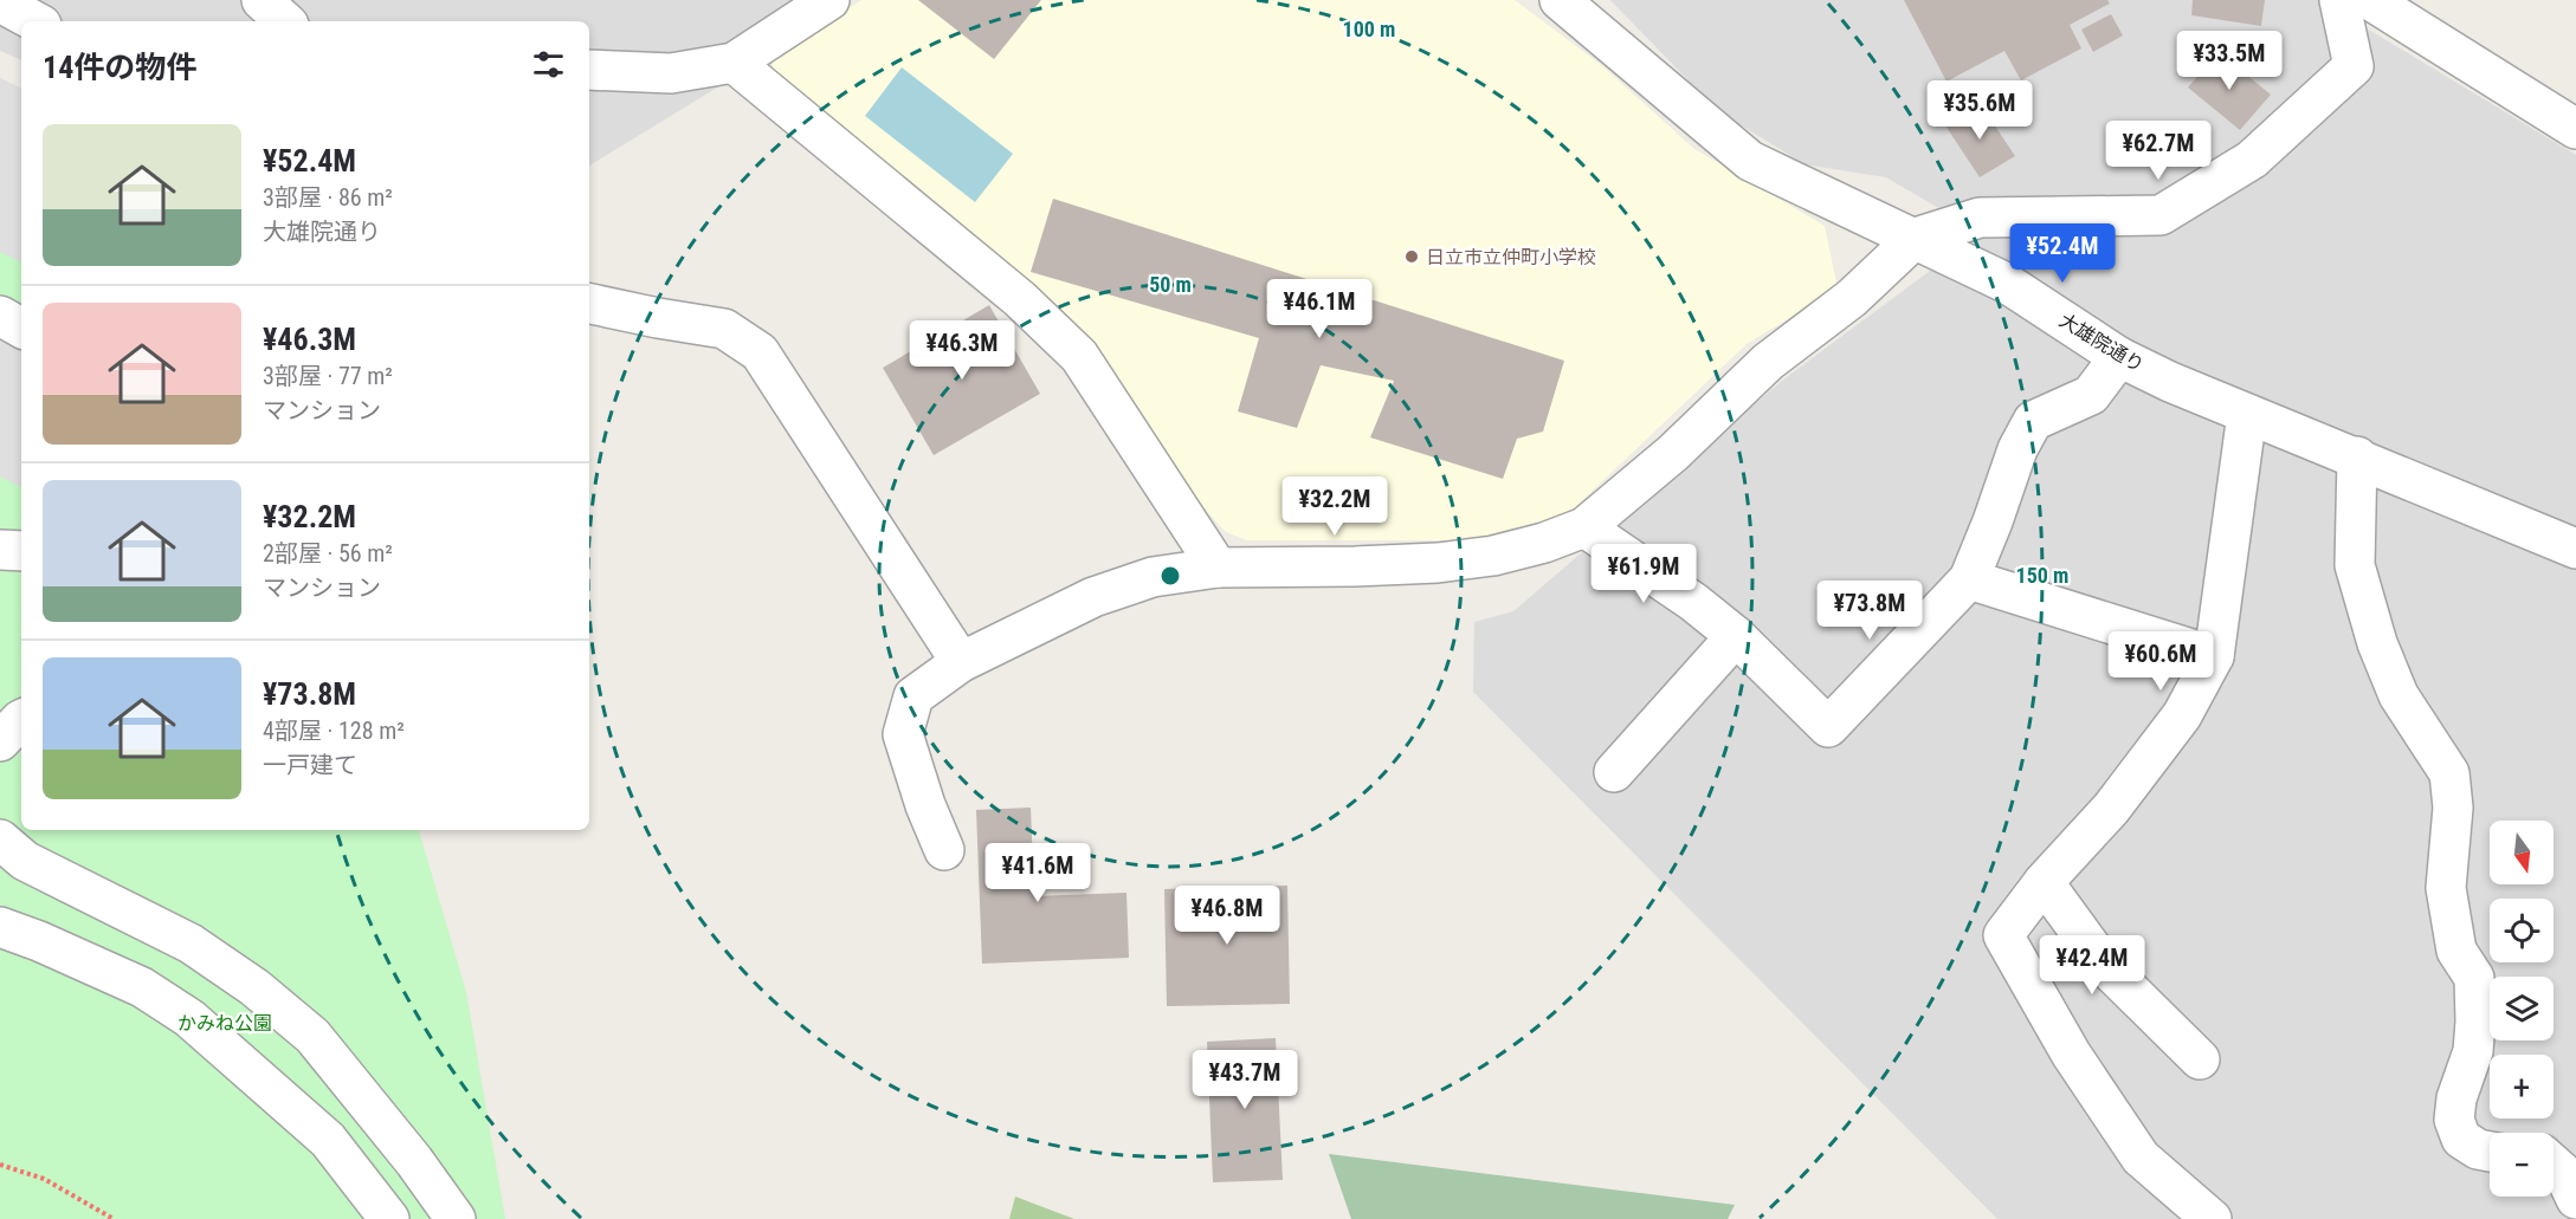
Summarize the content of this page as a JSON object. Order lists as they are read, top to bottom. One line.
{"streets":{"street":["大雄院通り"]},"parks":["かみね公園"],"places":["日立市立仲町小学校"],"north":"bottom","page":{"heading":"14件の物件","price":["¥33.5M","¥35.6M","¥62.7M","¥52.4M","¥46.1M","¥46.3M","¥32.2M","¥61.9M","¥73.8M","¥60.6M","¥41.6M","¥46.8M","¥42.4M","¥43.7M"],"list":[{"name":"¥52.4M","note":"3部屋 · 86 m² · 大雄院通り"},{"name":"¥46.3M","note":"3部屋 · 77 m² · マンション"},{"name":"¥32.2M","note":"2部屋 · 56 m² · マンション"},{"name":"¥73.8M","note":"4部屋 · 128 m² · 一戸建て"}],"map_buttons":["+","−"]},"rings":["100 m","50 m","150 m"]}
